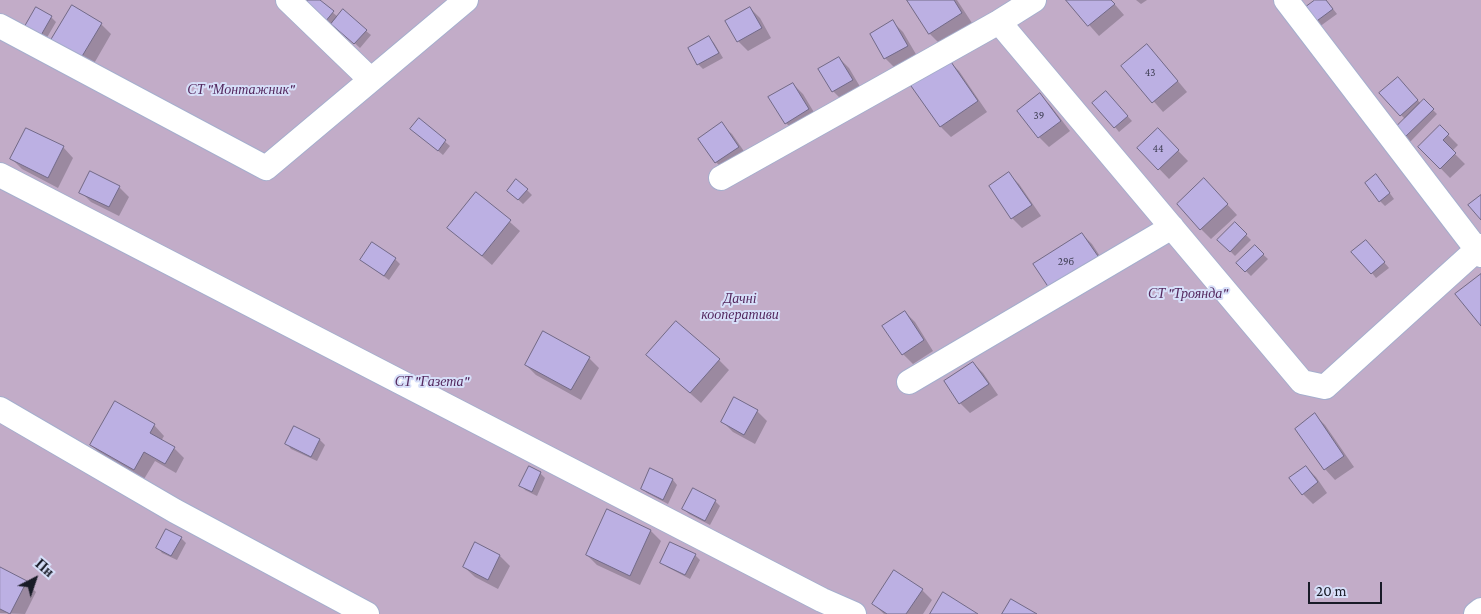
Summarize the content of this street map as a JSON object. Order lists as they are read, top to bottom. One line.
{"parks":["СТ \"Монтажник\"","СТ \"Троянда\"","Дачні кооперативи","СТ \"Газета\""],"house_numbers":["43","39","44","29б"],"scale_bar":"20 m","north":"top right"}
